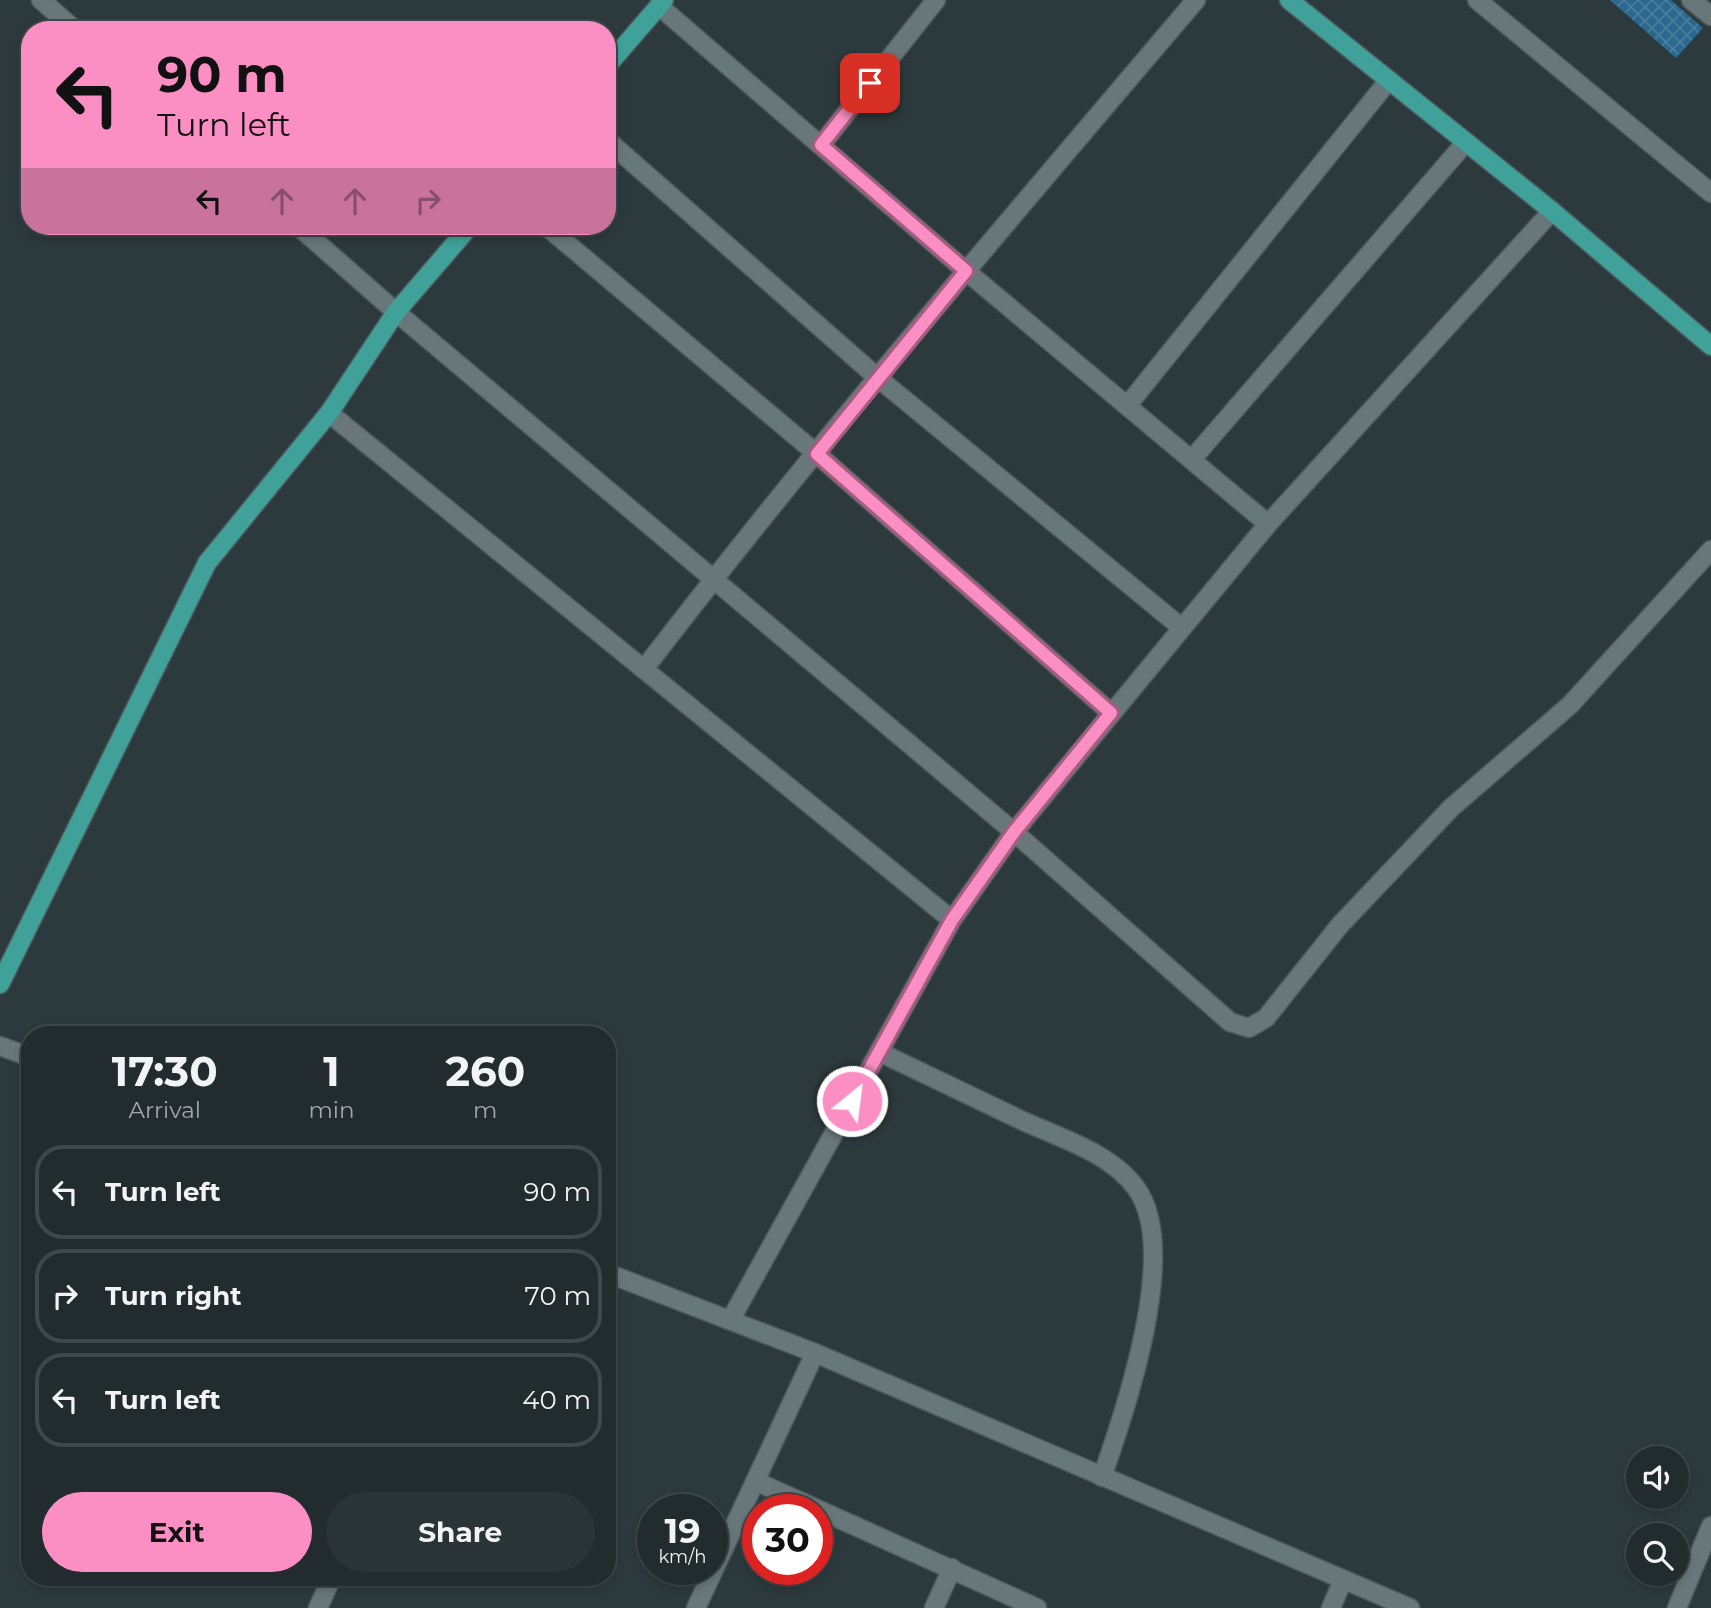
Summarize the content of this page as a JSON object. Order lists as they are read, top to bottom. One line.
{"page":{"turn":["90 m","Turn left"],"eta":["17:30","Arrival","1","min","260","m"],"list":[{"name":"Turn left","value":"90 m"},{"name":"Turn right","value":"70 m"},{"name":"Turn left","value":"40 m"}],"buttons":["Exit","Share"],"speed":"19 km/h","limit":"30"}}
